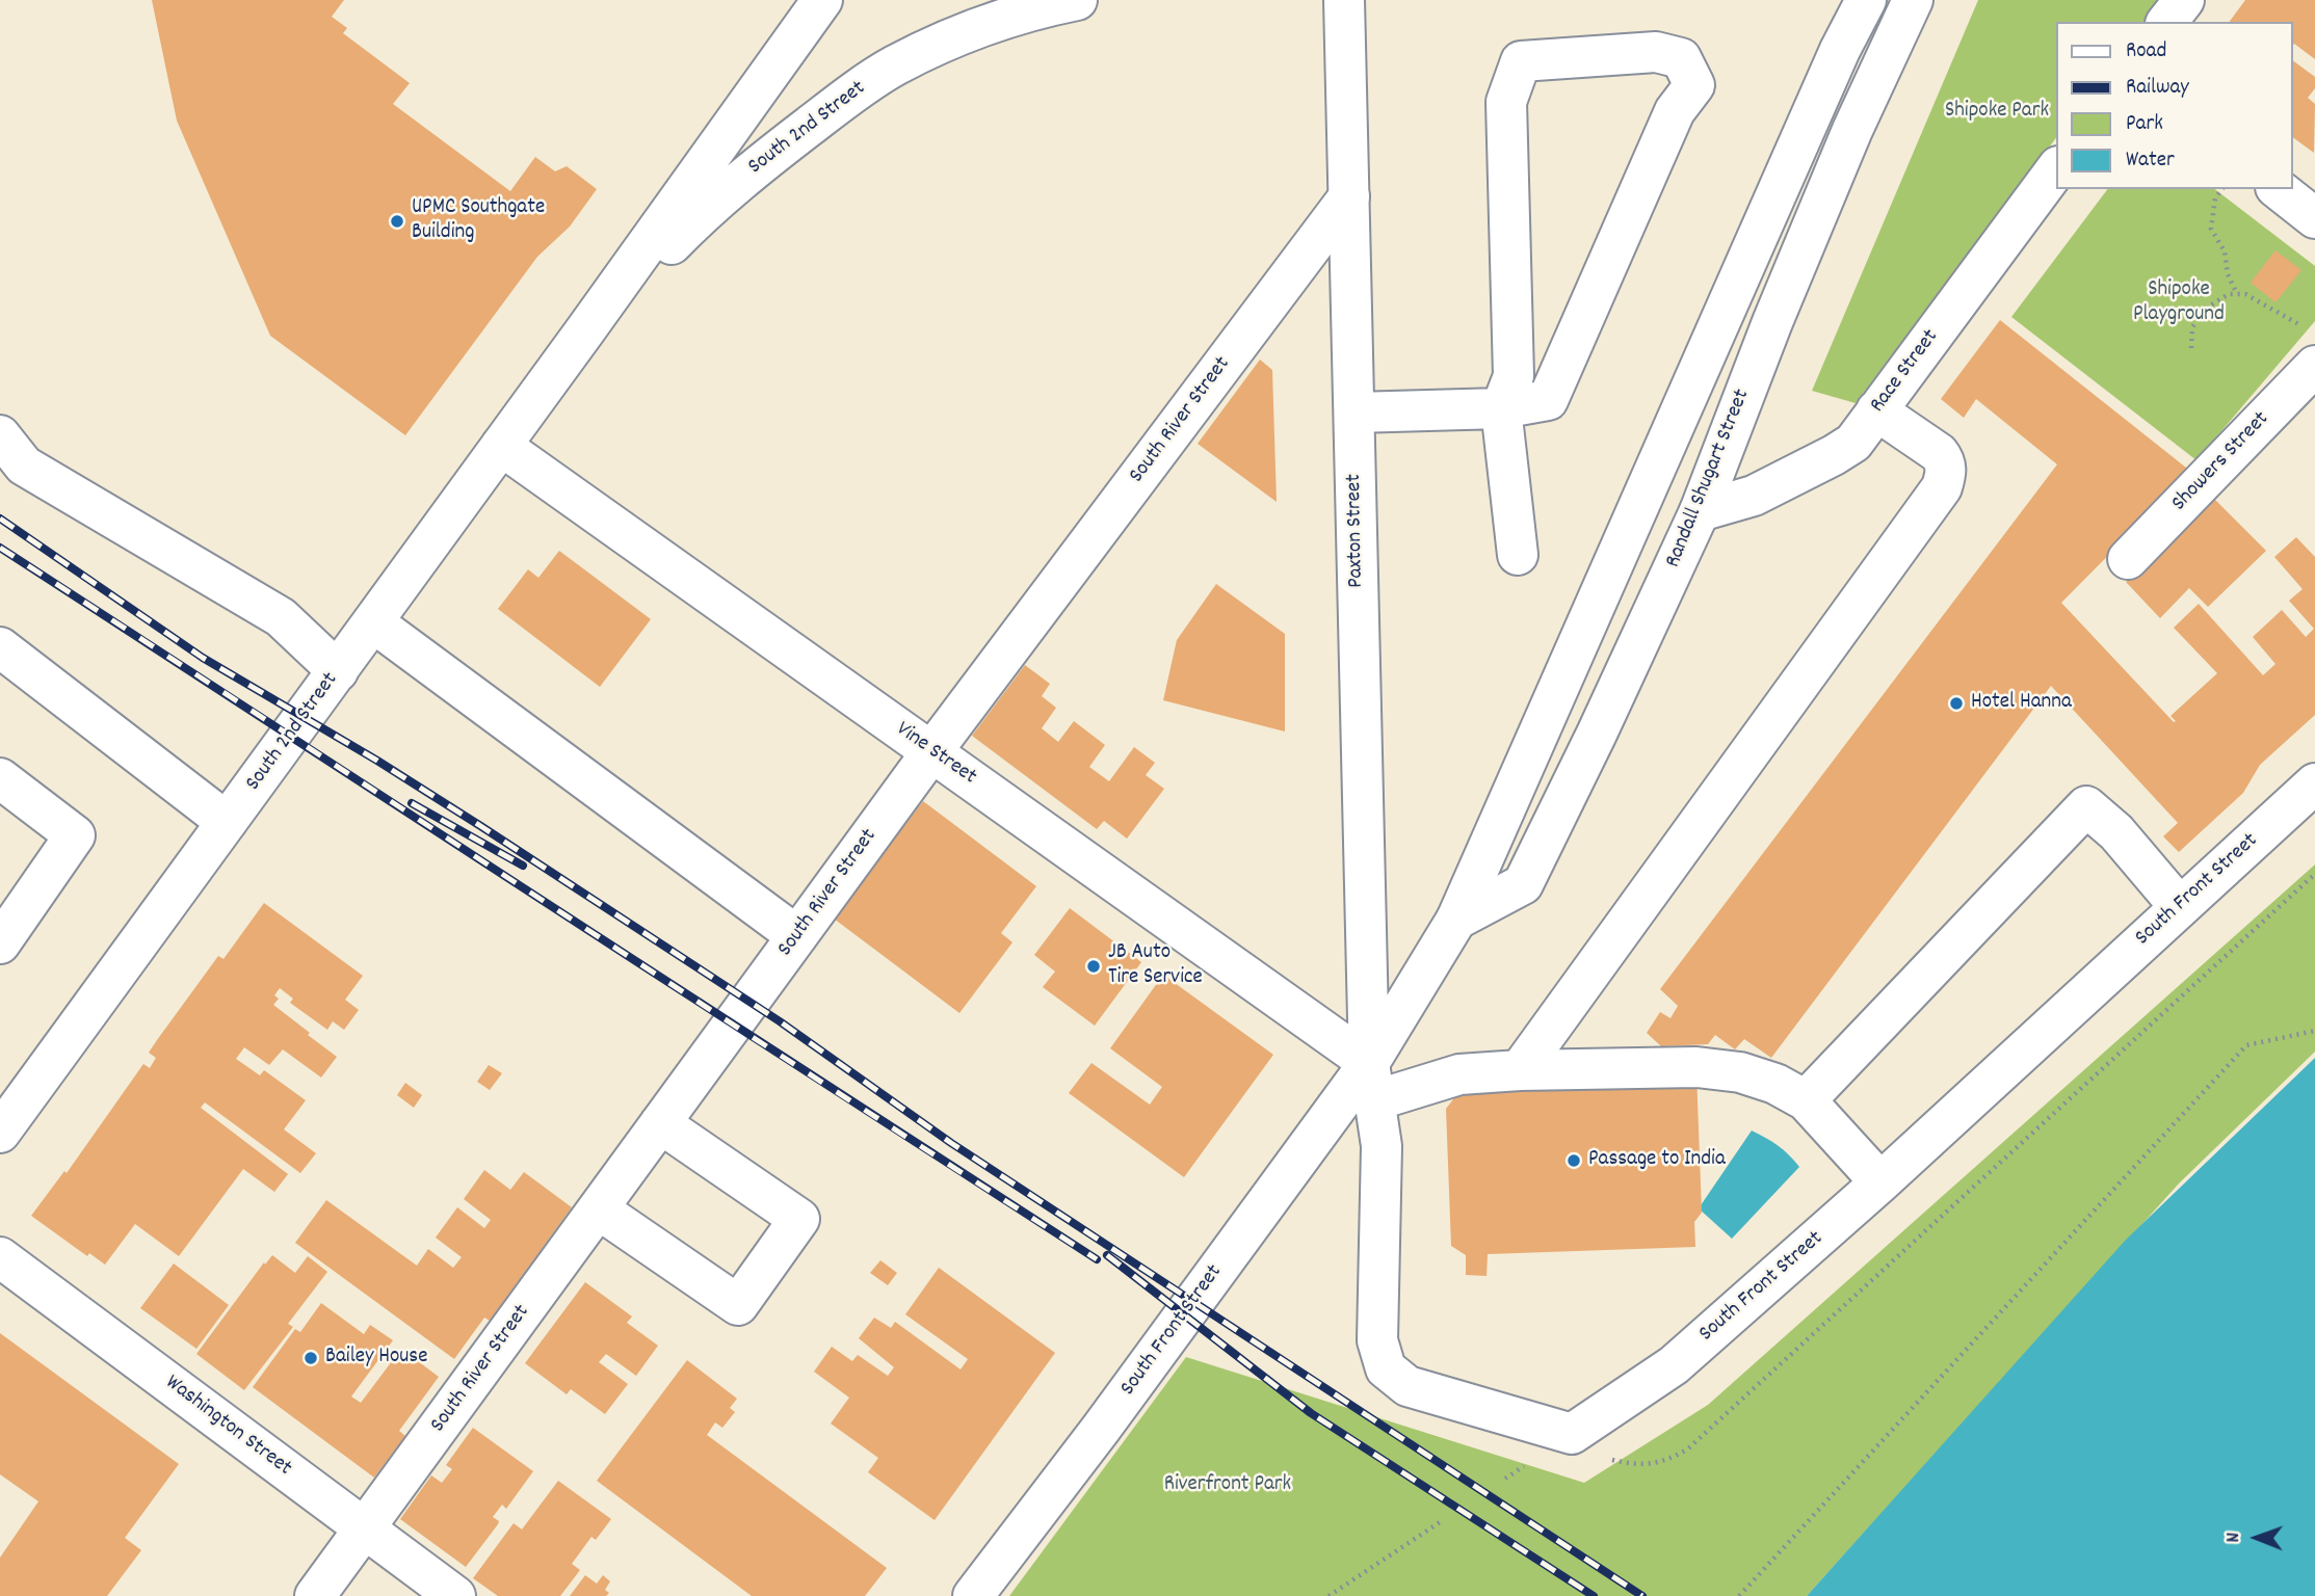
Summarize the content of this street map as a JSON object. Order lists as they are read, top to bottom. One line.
{"streets":{"main road":["South 2nd Street","Race Street","South River Street","Showers Street","Randall Shugart Street","Paxton Street","Vine Street","South Front Street","Washington Street"]},"crossings":[["South 2nd Street","Vine Street"],["Race Street","Randall Shugart Street"],["South River Street","Paxton Street"],["South River Street","Vine Street"],["South River Street","Washington Street"],["Randall Shugart Street","South Front Street"],["Paxton Street","Vine Street"],["Paxton Street","South Front Street"],["Vine Street","South Front Street"]],"parks":["Shipoke Park","Shipoke Playground","Riverfront Park"],"places":["UPMC Southgate Building","Hotel Hanna","JB Auto Tire Service","Passage to India","Bailey House"],"legend":["Road","Railway","Park","Water"],"north":"left"}
